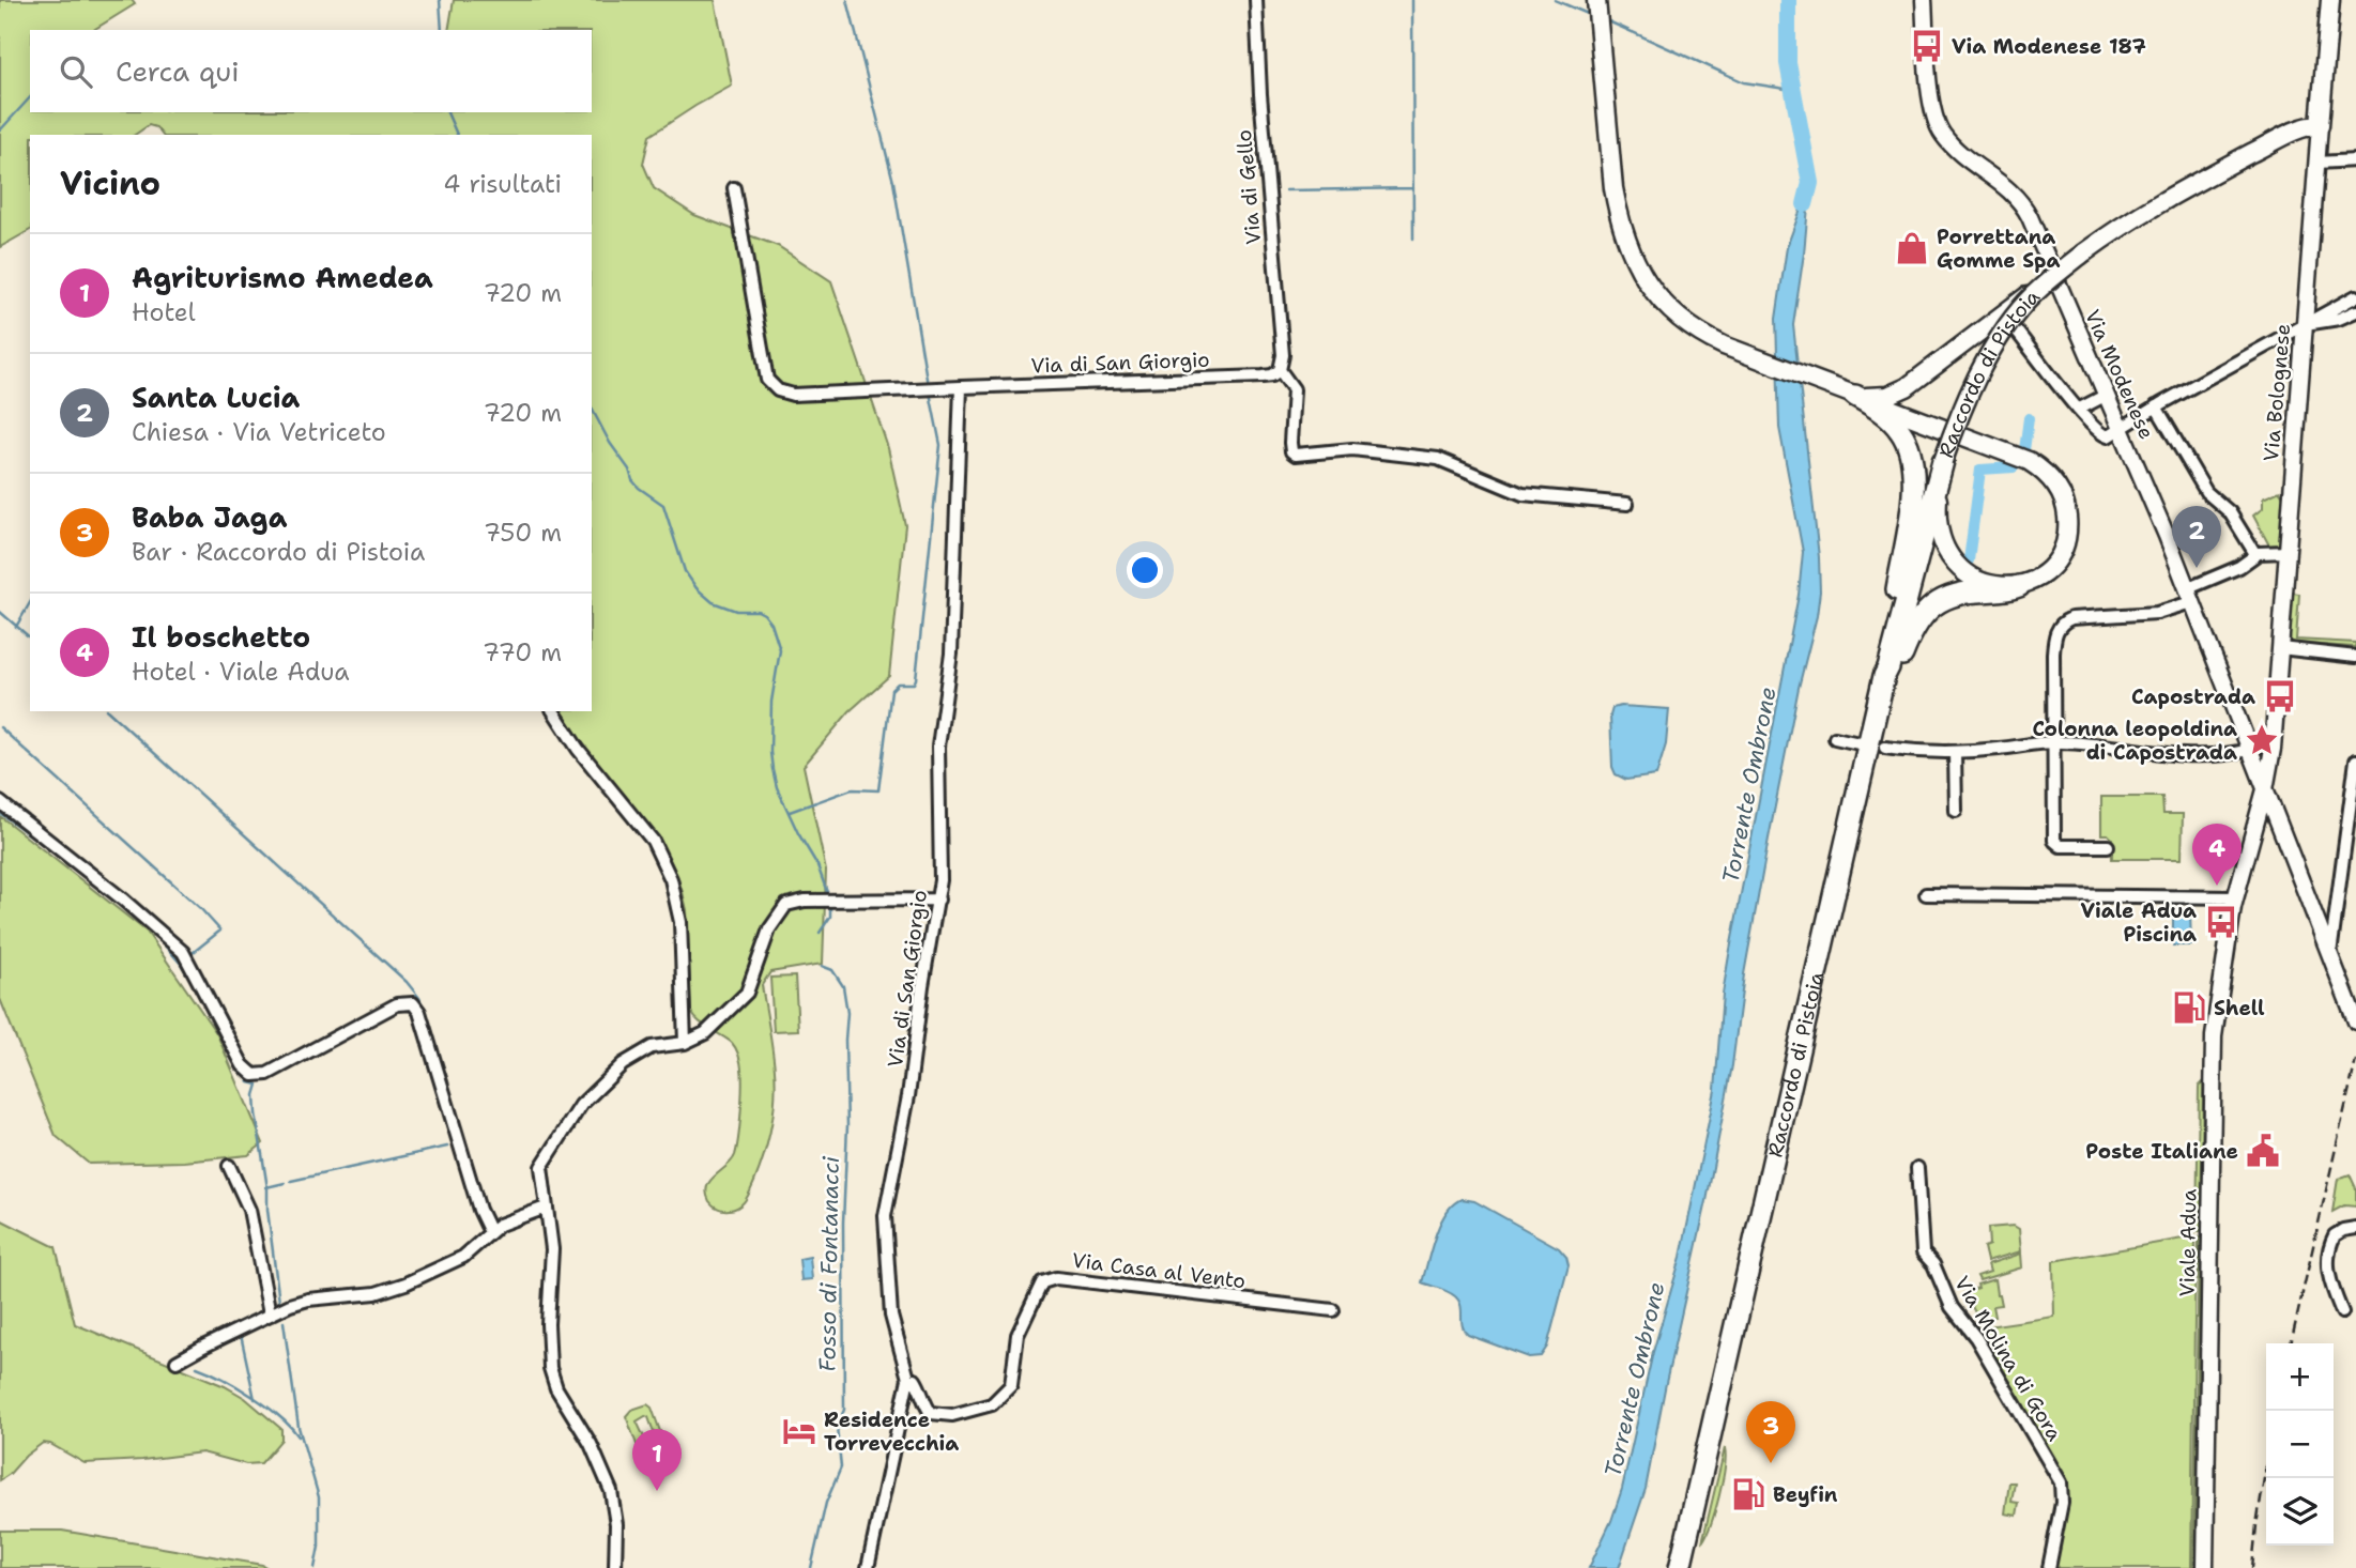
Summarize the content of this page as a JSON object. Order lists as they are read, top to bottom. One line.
{"streets":{"highway":["Raccordo di Pistoia"],"main road":["Via Modenese","Via Bolognese","Viale Adua"],"street":["Via di Gello","Via di San Giorgio","Via Casa al Vento","Via Molina di Gora"]},"crossings":[["Via di Gello","Via di San Giorgio"],["Via di San Giorgio","Via Casa al Vento"],["Via Modenese","Via Bolognese"],["Via Modenese","Viale Adua"],["Raccordo di Pistoia","Via Bolognese"],["Via Bolognese","Viale Adua"]],"water":["Torrente Ombrone","Fosso di Fontanacci"],"places":{"bus stop":["Via Modenese 187","Capostrada","Viale Adua Piscina"],"shop":["Porrettana Gomme Spa"],"place":["Colonna leopoldina di Capostrada"],"fuel station":["Shell","Beyfin"],"public building":["Poste Italiane"],"hotel":["Residence Torrevecchia"]},"page":{"search":"Cerca qui","heading":["Vicino","4 risultati"],"list":[{"mark":"1","name":"Agriturismo Amedea","note":"Hotel","value":"720 m"},{"mark":"2","name":"Santa Lucia","note":"Chiesa · Via Vetriceto","value":"720 m"},{"mark":"3","name":"Baba Jaga","note":"Bar · Raccordo di Pistoia","value":"750 m"},{"mark":"4","name":"Il boschetto","note":"Hotel · Viale Adua","value":"770 m"}],"pins":["2","4","3","1"],"map_buttons":["+","−"]}}
